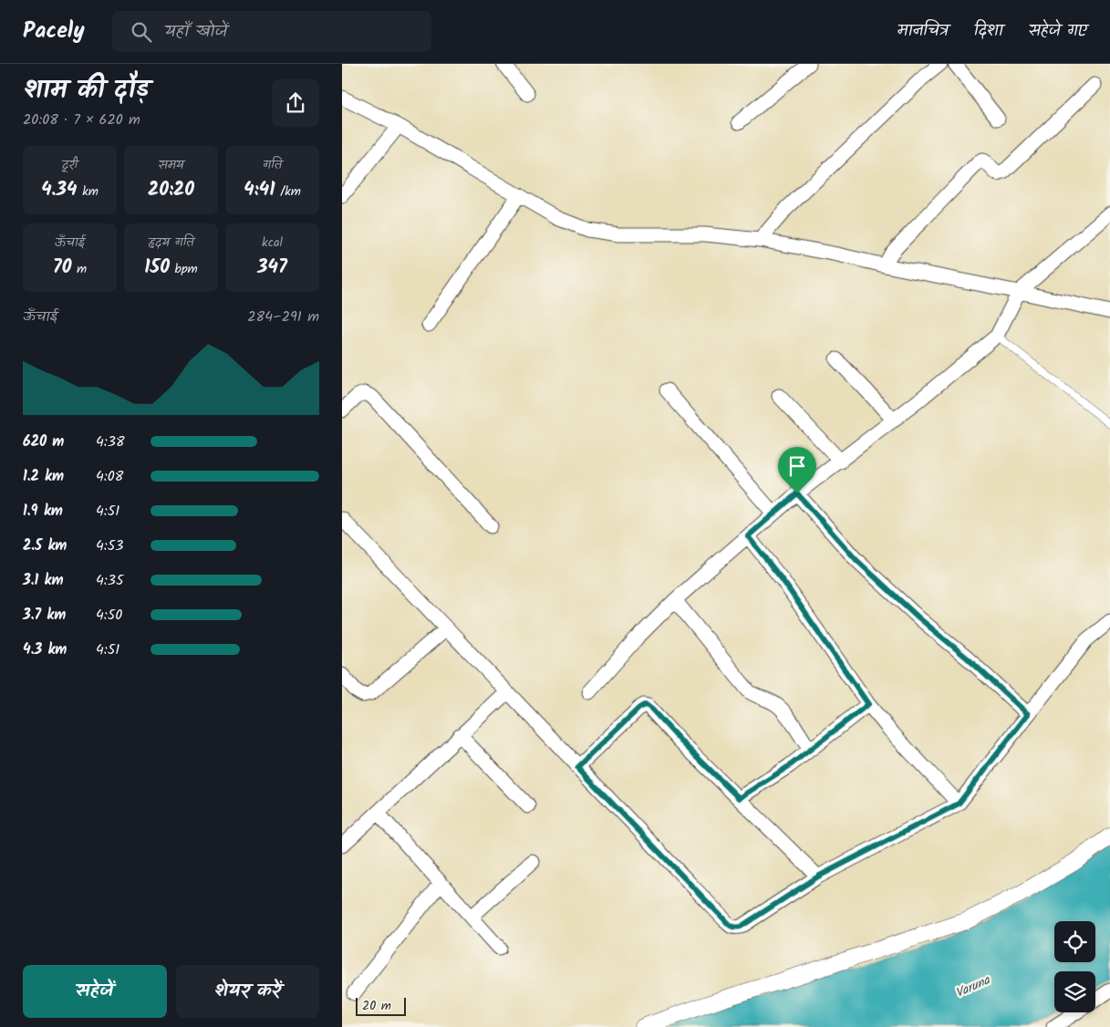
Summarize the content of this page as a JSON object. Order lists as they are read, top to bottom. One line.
{"water":["Varuna"],"scale_bar":"20 m","page":{"header":"Pacely","search":"यहाँ खोजें","nav":["मानचित्र","दिशा","सहेजे गए"],"heading":["शाम की दौड़","20:08 · 7 × 620 m"],"stats":[["दूरी","4.34 km"],["समय","20:20"],["गति","4:41 /km"],["ऊँचाई","70 m"],["हृदय गति","150 bpm"],["kcal","347"]],"chart":["ऊँचाई","284–291 m"],"list":[{"name":"620 m","note":"4:38"},{"name":"1.2 km","note":"4:08"},{"name":"1.9 km","note":"4:51"},{"name":"2.5 km","note":"4:53"},{"name":"3.1 km","note":"4:35"},{"name":"3.7 km","note":"4:50"},{"name":"4.3 km","note":"4:51"}],"buttons":["सहेजें","शेयर करें"],"scale":"20 m"}}
